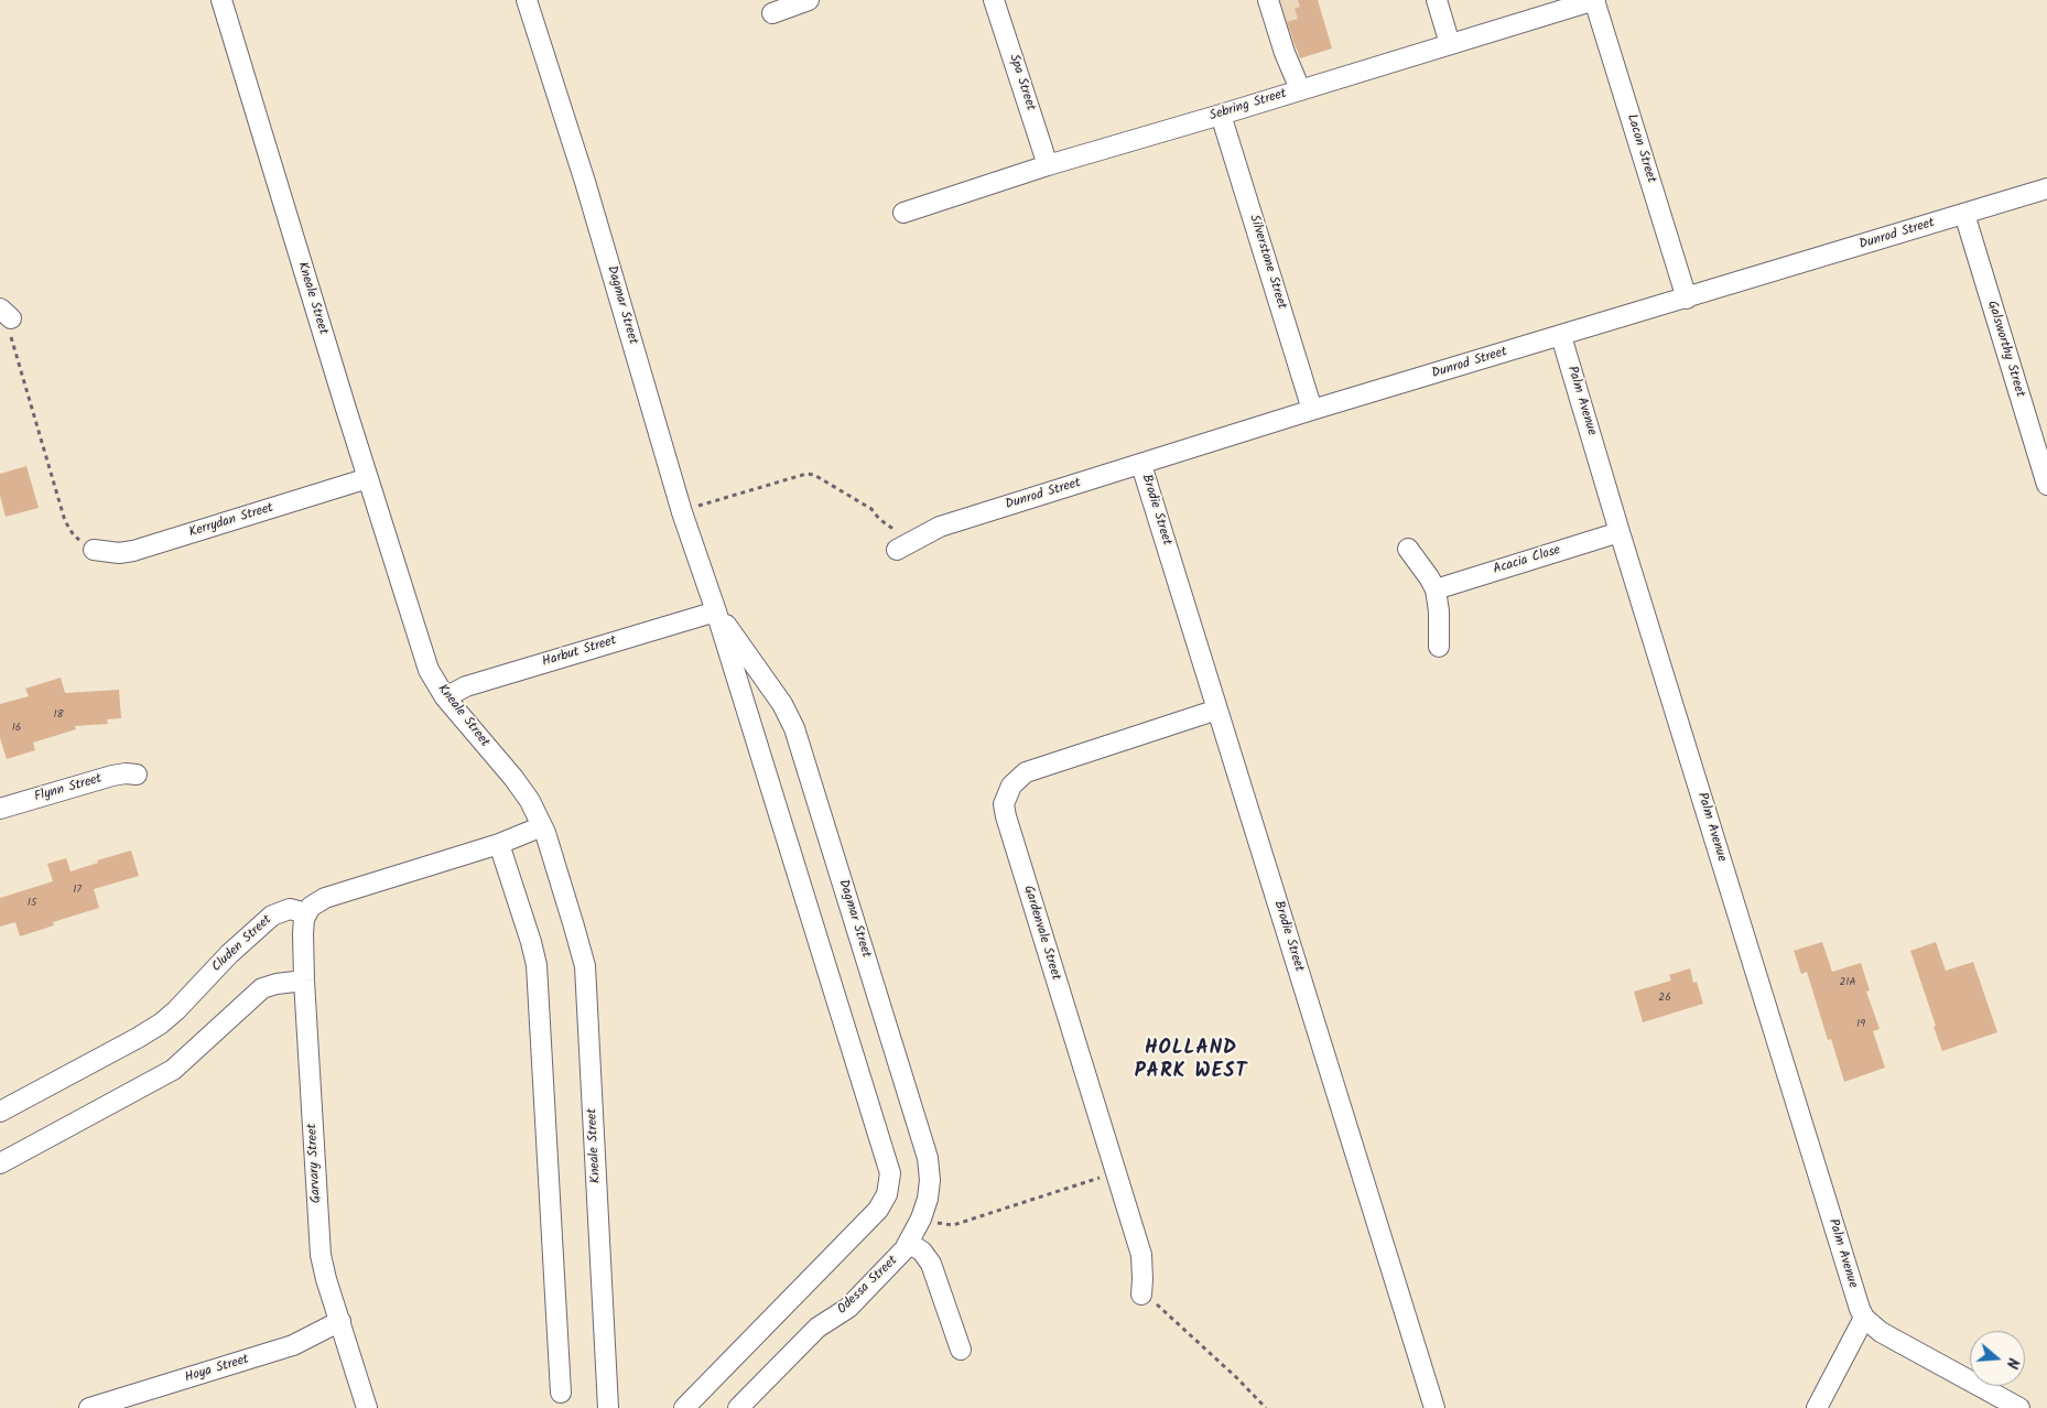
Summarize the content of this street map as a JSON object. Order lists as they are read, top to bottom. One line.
{"streets":{"street":["Spa Street","Sebring Street","Lacon Street","Dunrod Street","Silverstone Street","Kneale Street","Dagmar Street","Galsworthy Street","Palm Avenue","Brodie Street","Kerrydan Street","Acacia Close","Harbut Street","Flynn Street","Gardenvale Street","Cluden Street","Garvary Street","Odessa Street","Hoya Street"]},"crossings":[["Spa Street","Sebring Street"],["Sebring Street","Lacon Street"],["Sebring Street","Silverstone Street"],["Lacon Street","Dunrod Street"],["Dunrod Street","Silverstone Street"],["Dunrod Street","Galsworthy Street"],["Dunrod Street","Palm Avenue"],["Dunrod Street","Brodie Street"],["Kneale Street","Kerrydan Street"],["Kneale Street","Harbut Street"],["Dagmar Street","Harbut Street"],["Dagmar Street","Odessa Street"],["Palm Avenue","Acacia Close"],["Brodie Street","Gardenvale Street"],["Cluden Street","Garvary Street"],["Garvary Street","Hoya Street"]],"districts":["HOLLAND PARK WEST"],"house_numbers":["18","16","17","15","21A","26","19"],"north":"right"}
